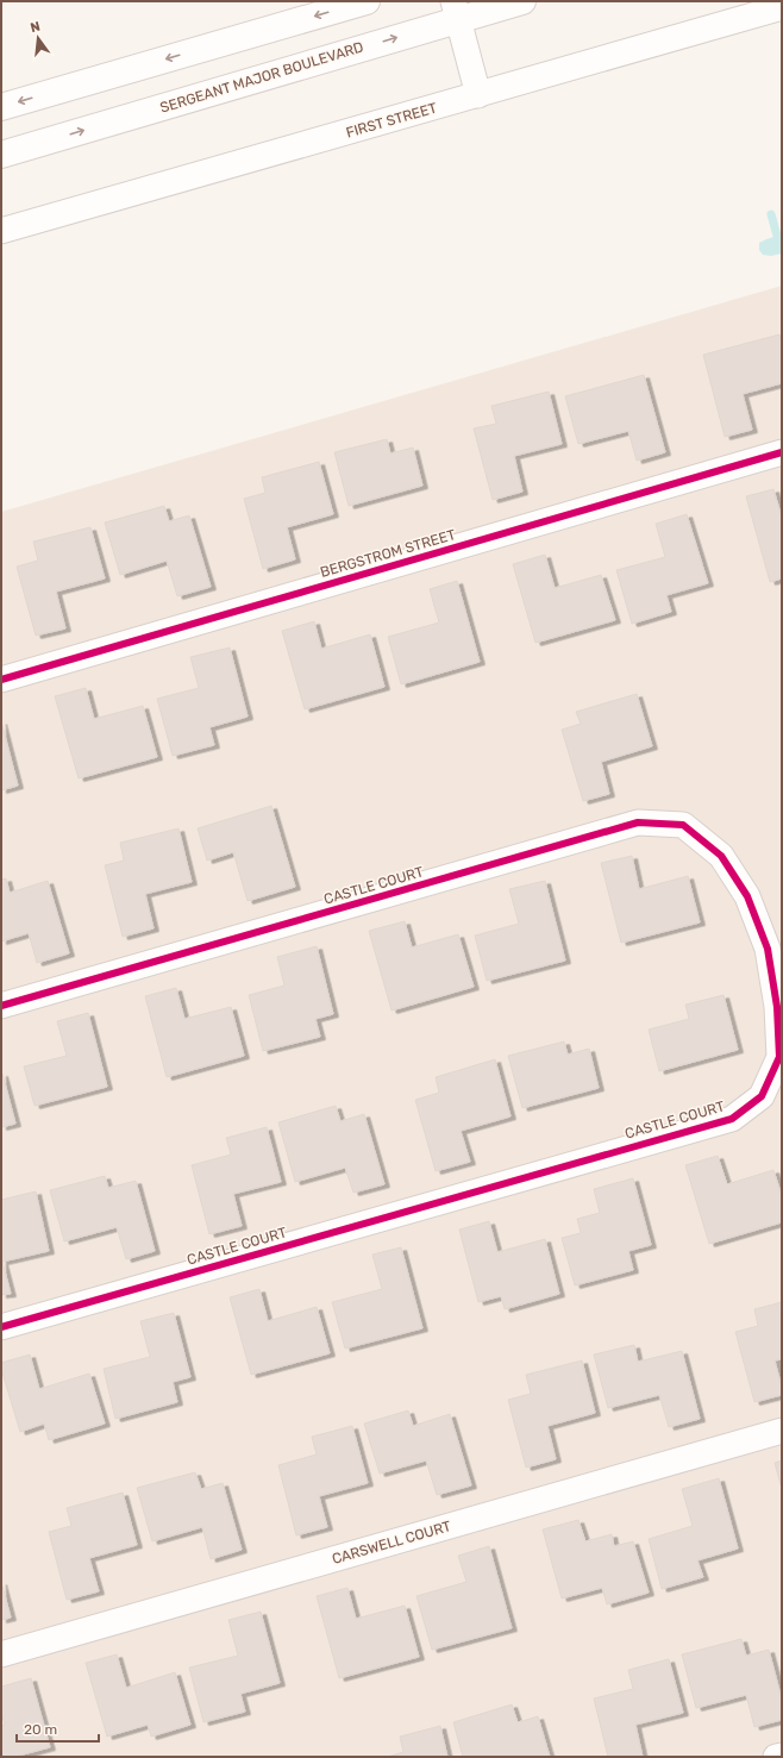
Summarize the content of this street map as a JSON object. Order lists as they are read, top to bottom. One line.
{"streets":{"street":["SERGEANT MAJOR BOULEVARD","FIRST STREET","BERGSTROM STREET","CASTLE COURT","CARSWELL COURT"]},"scale_bar":"20 m","north":"top"}
